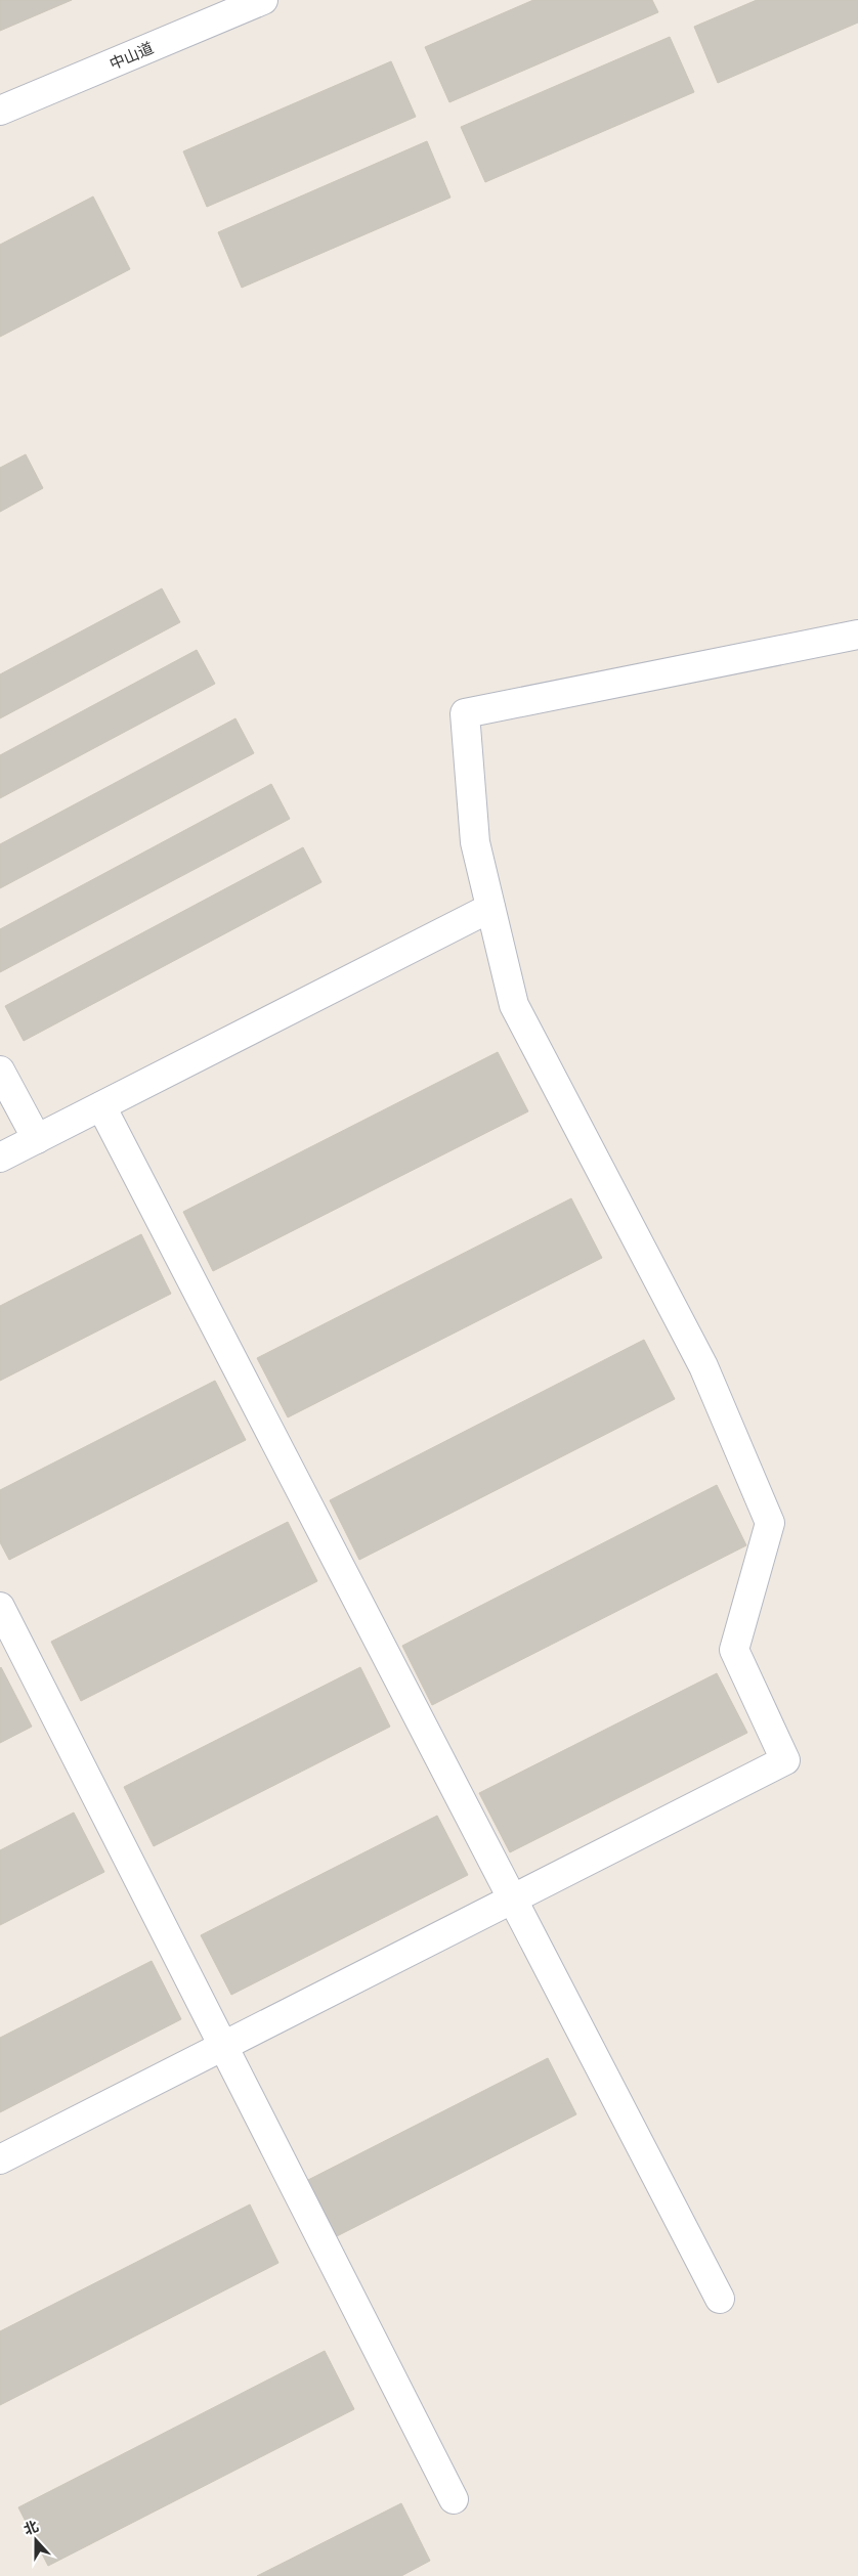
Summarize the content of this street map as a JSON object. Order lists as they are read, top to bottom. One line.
{"streets":{"street":["中山道"]},"north":"top"}
